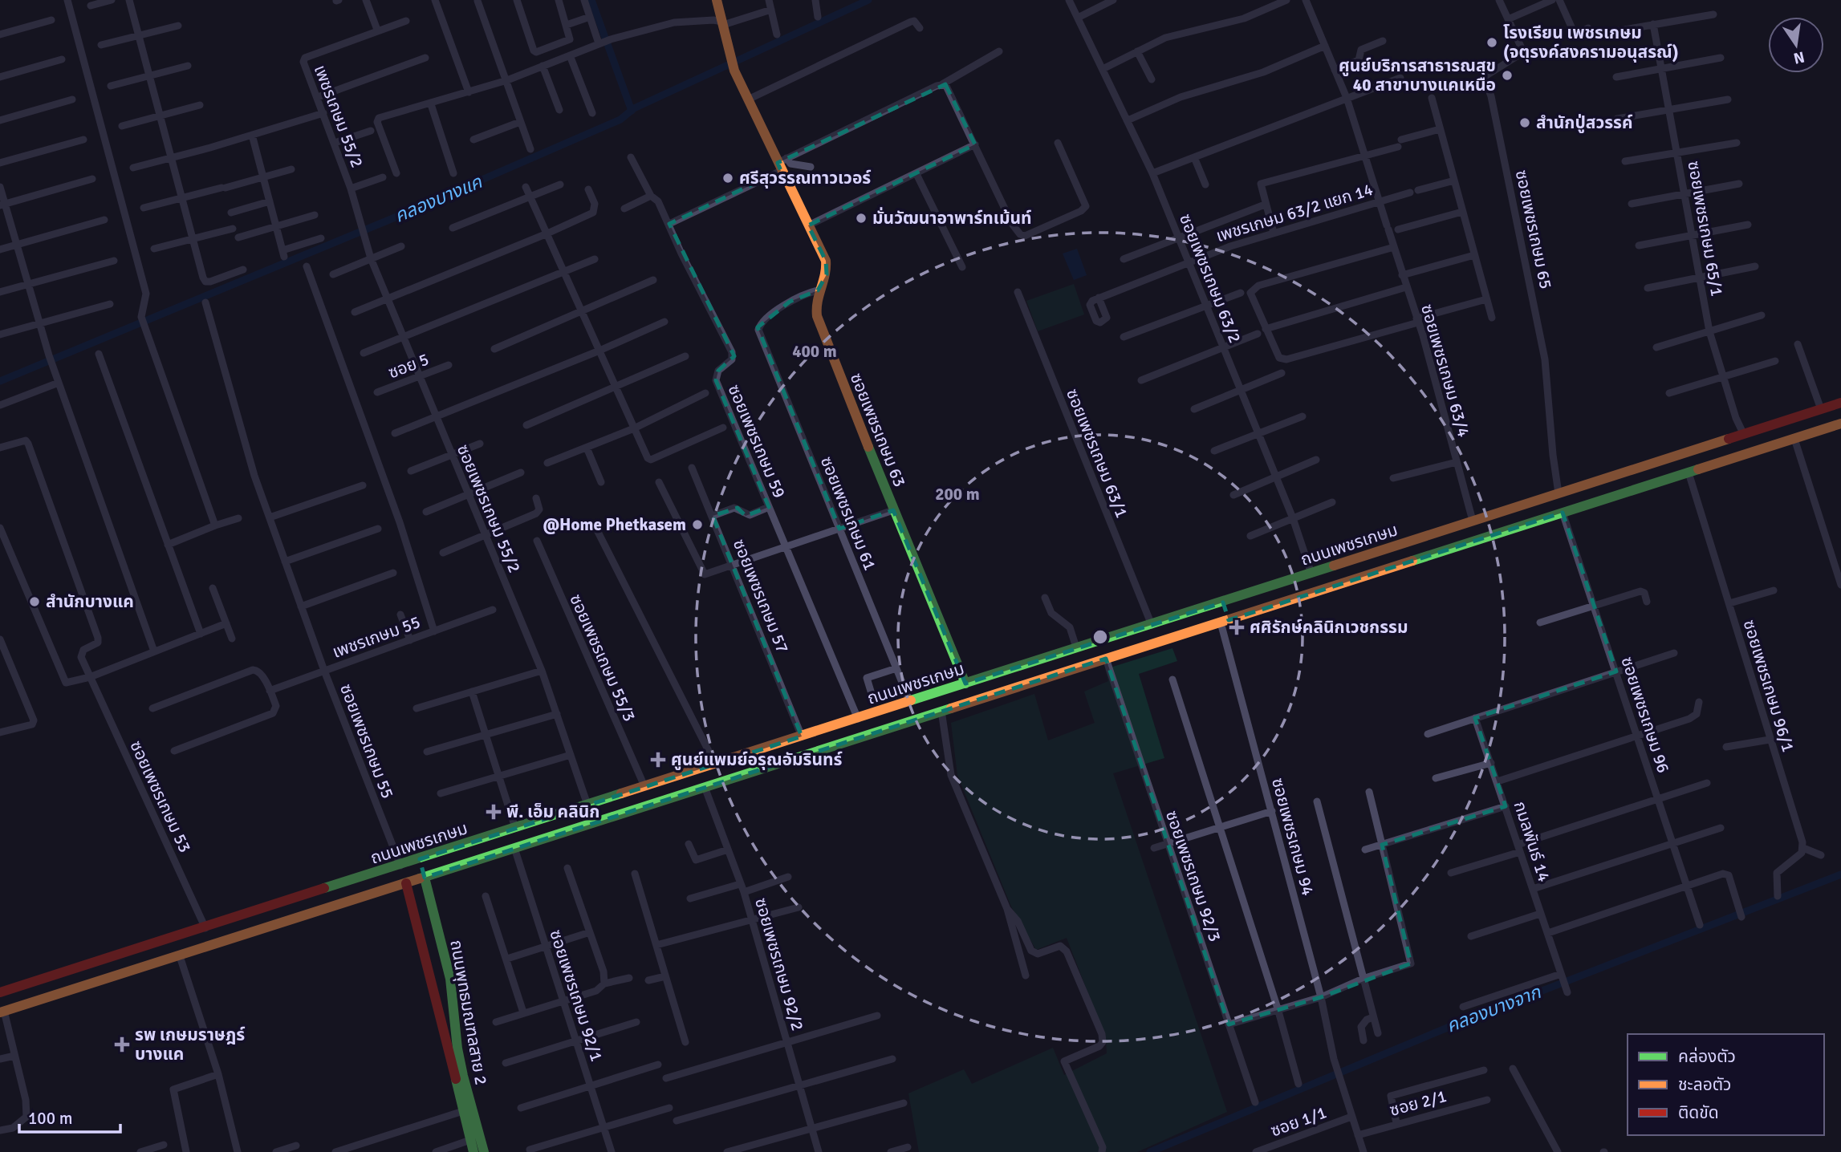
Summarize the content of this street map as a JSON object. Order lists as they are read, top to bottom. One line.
{"streets":{"main road":["ซอยเพชรเกษม 63","ถนนเพชรเกษม","ถนนพุทธมณฑลสาย 2"],"street":["เพชรเกษม 55/2","เพชรเกษม 63/2 แยก 14","ซอยเพชรเกษม 65/1","ซอยเพชรเกษม 65","ซอยเพชรเกษม 63/2","ซอย 5","ซอยเพชรเกษม 63/4","ซอยเพชรเกษม 59","ซอยเพชรเกษม 63/1","ซอยเพชรเกษม 55/2","ซอยเพชรเกษม 61","ซอยเพชรเกษม 57","เพชรเกษม 55","ซอยเพชรเกษม 55/3","ซอยเพชรเกษม 96/1","ซอยเพชรเกษม 96","ซอยเพชรเกษม 55","ซอยเพชรเกษม 53","ซอยเพชรเกษม 94","กมลพันธ์ 14","ซอยเพชรเกษม 92/3","ซอยเพชรเกษม 92/2","ซอยเพชรเกษม 92/1","ซอย 2/1","ซอย 1/1"]},"crossings":[["เพชรเกษม 55/2","ซอยเพชรเกษม 55/2"],["เพชรเกษม 63/2 แยก 14","ซอยเพชรเกษม 63/2"],["เพชรเกษม 63/2 แยก 14","ซอยเพชรเกษม 63/4"],["ซอยเพชรเกษม 65/1","ถนนเพชรเกษม"],["ซอยเพชรเกษม 65","ถนนเพชรเกษม"],["ซอยเพชรเกษม 63/2","ถนนเพชรเกษม"],["ซอย 5","ซอยเพชรเกษม 55/2"],["ซอยเพชรเกษม 63/4","ถนนเพชรเกษม"],["ซอยเพชรเกษม 63","ซอยเพชรเกษม 61"],["ซอยเพชรเกษม 63","ถนนเพชรเกษม"],["ซอยเพชรเกษม 59","ถนนเพชรเกษม"],["ซอยเพชรเกษม 63/1","ถนนเพชรเกษม"],["ซอยเพชรเกษม 55/2","ถนนเพชรเกษม"],["ซอยเพชรเกษม 61","ถนนเพชรเกษม"],["ถนนเพชรเกษม","ซอยเพชรเกษม 57"],["ถนนเพชรเกษม","ซอยเพชรเกษม 55/3"],["ถนนเพชรเกษม","ซอยเพชรเกษม 96/1"],["ถนนเพชรเกษม","ซอยเพชรเกษม 96"],["ถนนเพชรเกษม","ซอยเพชรเกษม 55"],["ถนนเพชรเกษม","ซอยเพชรเกษม 53"],["ถนนเพชรเกษม","ซอยเพชรเกษม 94"],["ถนนเพชรเกษม","ซอยเพชรเกษม 92/3"],["ถนนเพชรเกษม","ซอยเพชรเกษม 92/2"],["ถนนเพชรเกษม","ซอยเพชรเกษม 92/1"],["ถนนเพชรเกษม","ถนนพุทธมณฑลสาย 2"],["เพชรเกษม 55","ซอยเพชรเกษม 55"],["ซอยเพชรเกษม 55","ถนนพุทธมณฑลสาย 2"],["ซอยเพชรเกษม 94","ซอย 2/1"],["ซอยเพชรเกษม 94","ซอย 1/1"]],"water":["คลองบางแค","คลองบางจาก"],"places":{"other":["โรงเรียน เพชรเกษม (จตุรงค์สงครามอนุสรณ์)","ศูนย์บริการสาธารณสุข 40 สาขาบางแคเหนือ","สำนักปู่สวรรค์","ศรีสุวรรณทาวเวอร์","มั่นวัฒนาอาพาร์ทเม้นท์","@Home Phetkasem","สำนักบางแค"],"health":["ศศิรักษ์คลินิกเวชกรรม","ศูนย์แพมย์อรุณอัมรินทร์","พี. เอ็ม คลินิก","รพ เกษมราษฎร์ บางแค"]},"legend":["คล่องตัว","ชะลอตัว","ติดขัด"],"scale_bar":"100 m","north":"bottom","rings":["400 m","200 m"]}
